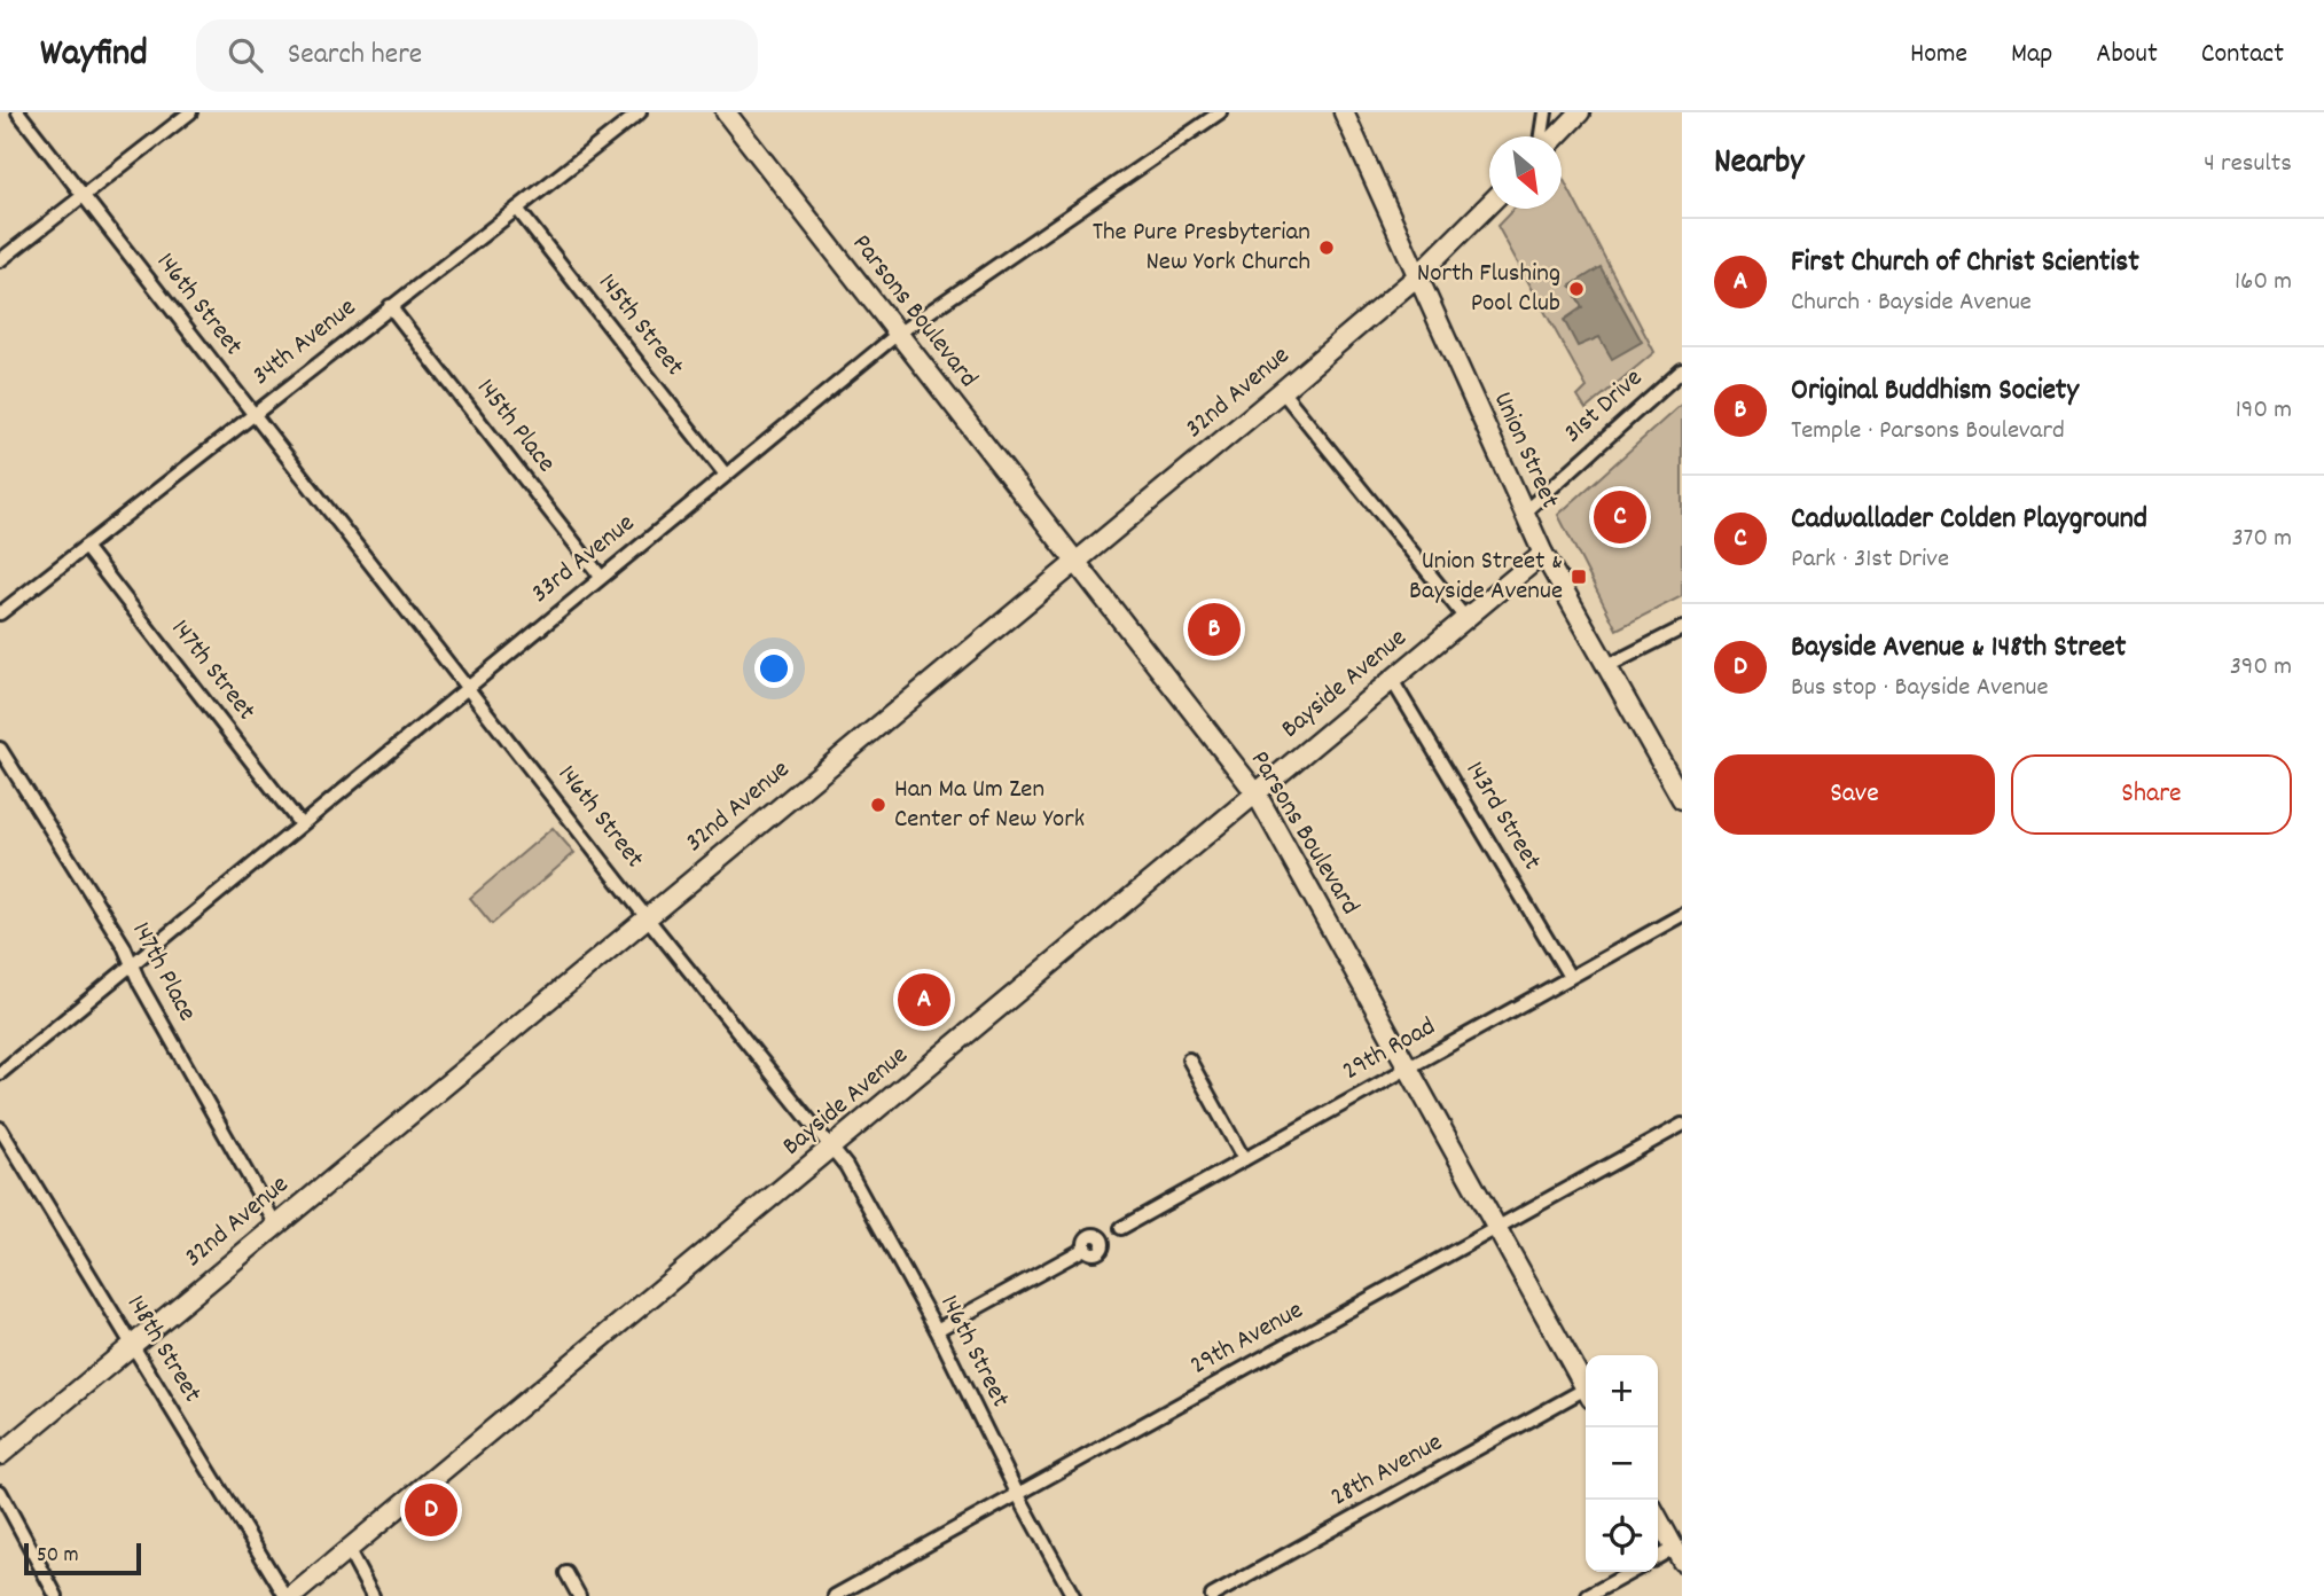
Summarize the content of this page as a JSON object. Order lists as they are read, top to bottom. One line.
{"streets":{"street":["146th Street","Parsons Boulevard","145th Street","34th Avenue","32nd Avenue","31st Drive","145th Place","Union Street","33rd Avenue","147th Street","Bayside Avenue","143rd Street","147th Place","29th Road","29th Avenue","148th Street","28th Avenue"]},"crossings":[["146th Street","34th Avenue"],["146th Street","32nd Avenue"],["146th Street","33rd Avenue"],["146th Street","Bayside Avenue"],["146th Street","29th Avenue"],["Parsons Boulevard","32nd Avenue"],["Parsons Boulevard","33rd Avenue"],["Parsons Boulevard","Bayside Avenue"],["Parsons Boulevard","29th Road"],["Parsons Boulevard","29th Avenue"],["145th Street","34th Avenue"],["145th Street","33rd Avenue"],["34th Avenue","145th Place"],["34th Avenue","147th Street"],["32nd Avenue","Union Street"],["32nd Avenue","147th Place"],["32nd Avenue","148th Street"],["31st Drive","Union Street"],["145th Place","33rd Avenue"],["Union Street","Bayside Avenue"],["33rd Avenue","147th Street"],["33rd Avenue","147th Place"],["Bayside Avenue","143rd Street"],["143rd Street","29th Road"]],"places":{"other":["The Pure Presbyterian New York Church","North Flushing Pool Club","Han Ma Um Zen Center of New York"],"transit":["Union Street & Bayside Avenue"]},"scale_bar":"50 m","north":"bottom right","page":{"header":"Wayfind","search":"Search here","nav":["Home","Map","About","Contact"],"heading":["Nearby","4 results"],"list":[{"mark":"A","name":"First Church of Christ Scientist","note":"Church · Bayside Avenue","value":"160 m"},{"mark":"B","name":"Original Buddhism Society","note":"Temple · Parsons Boulevard","value":"190 m"},{"mark":"C","name":"Cadwallader Colden Playground","note":"Park · 31st Drive","value":"370 m"},{"mark":"D","name":"Bayside Avenue & 148th Street","note":"Bus stop · Bayside Avenue","value":"390 m"}],"pins":["C","B","A","D"],"buttons":["Save","Share"],"map_buttons":["+","−"],"scale":"50 m"}}
